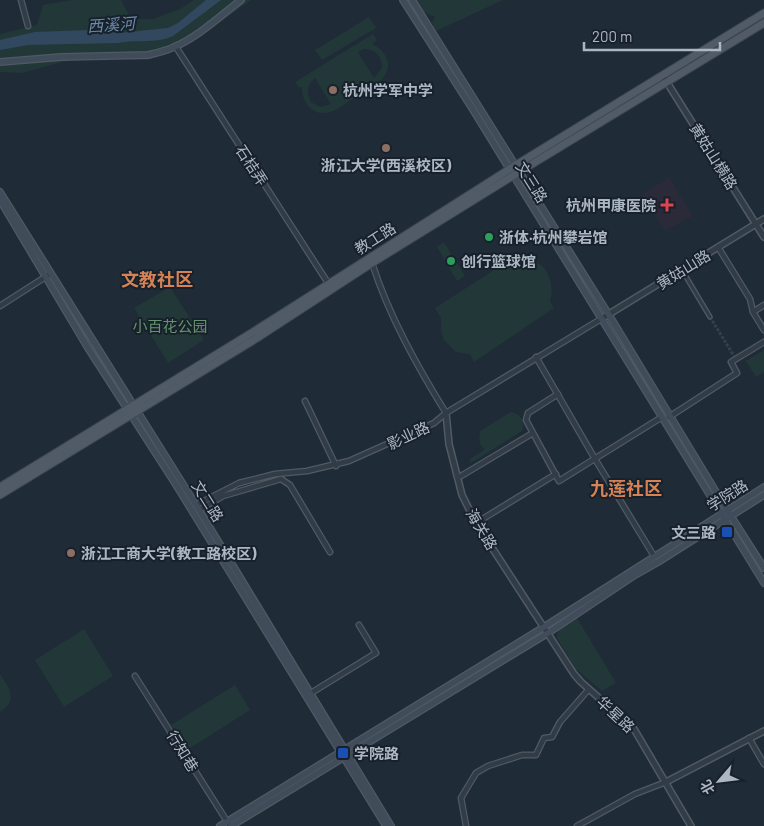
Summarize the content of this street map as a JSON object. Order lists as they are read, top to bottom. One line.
{"streets":{"main road":["文三路","教工路","学院路","文二路"],"street":["黄姑山横路","石桔弄","黄姑山路","影业路","海关路","华星路","行知巷"]},"crossings":[["黄姑山横路","教工路"],["黄姑山横路","黄姑山路"],["石桔弄","教工路"],["文三路","教工路"],["文三路","黄姑山路"],["文三路","影业路"],["文三路","学院路"],["教工路","文二路"],["黄姑山路","影业路"],["影业路","文二路"],["影业路","海关路"],["学院路","文二路"],["学院路","海关路"],["学院路","华星路"],["学院路","行知巷"],["海关路","华星路"]],"districts":["文教社区","九莲社区"],"water":["西溪河"],"parks":["小百花公园"],"places":{"other":["杭州学军中学","浙江大学(西溪校区)","浙体·杭州攀岩馆","创行篮球馆","浙江工商大学(教工路校区)"],"health":["杭州甲康医院"],"transit":["文三路","学院路"]},"scale_bar":"200 m","north":"bottom left"}
